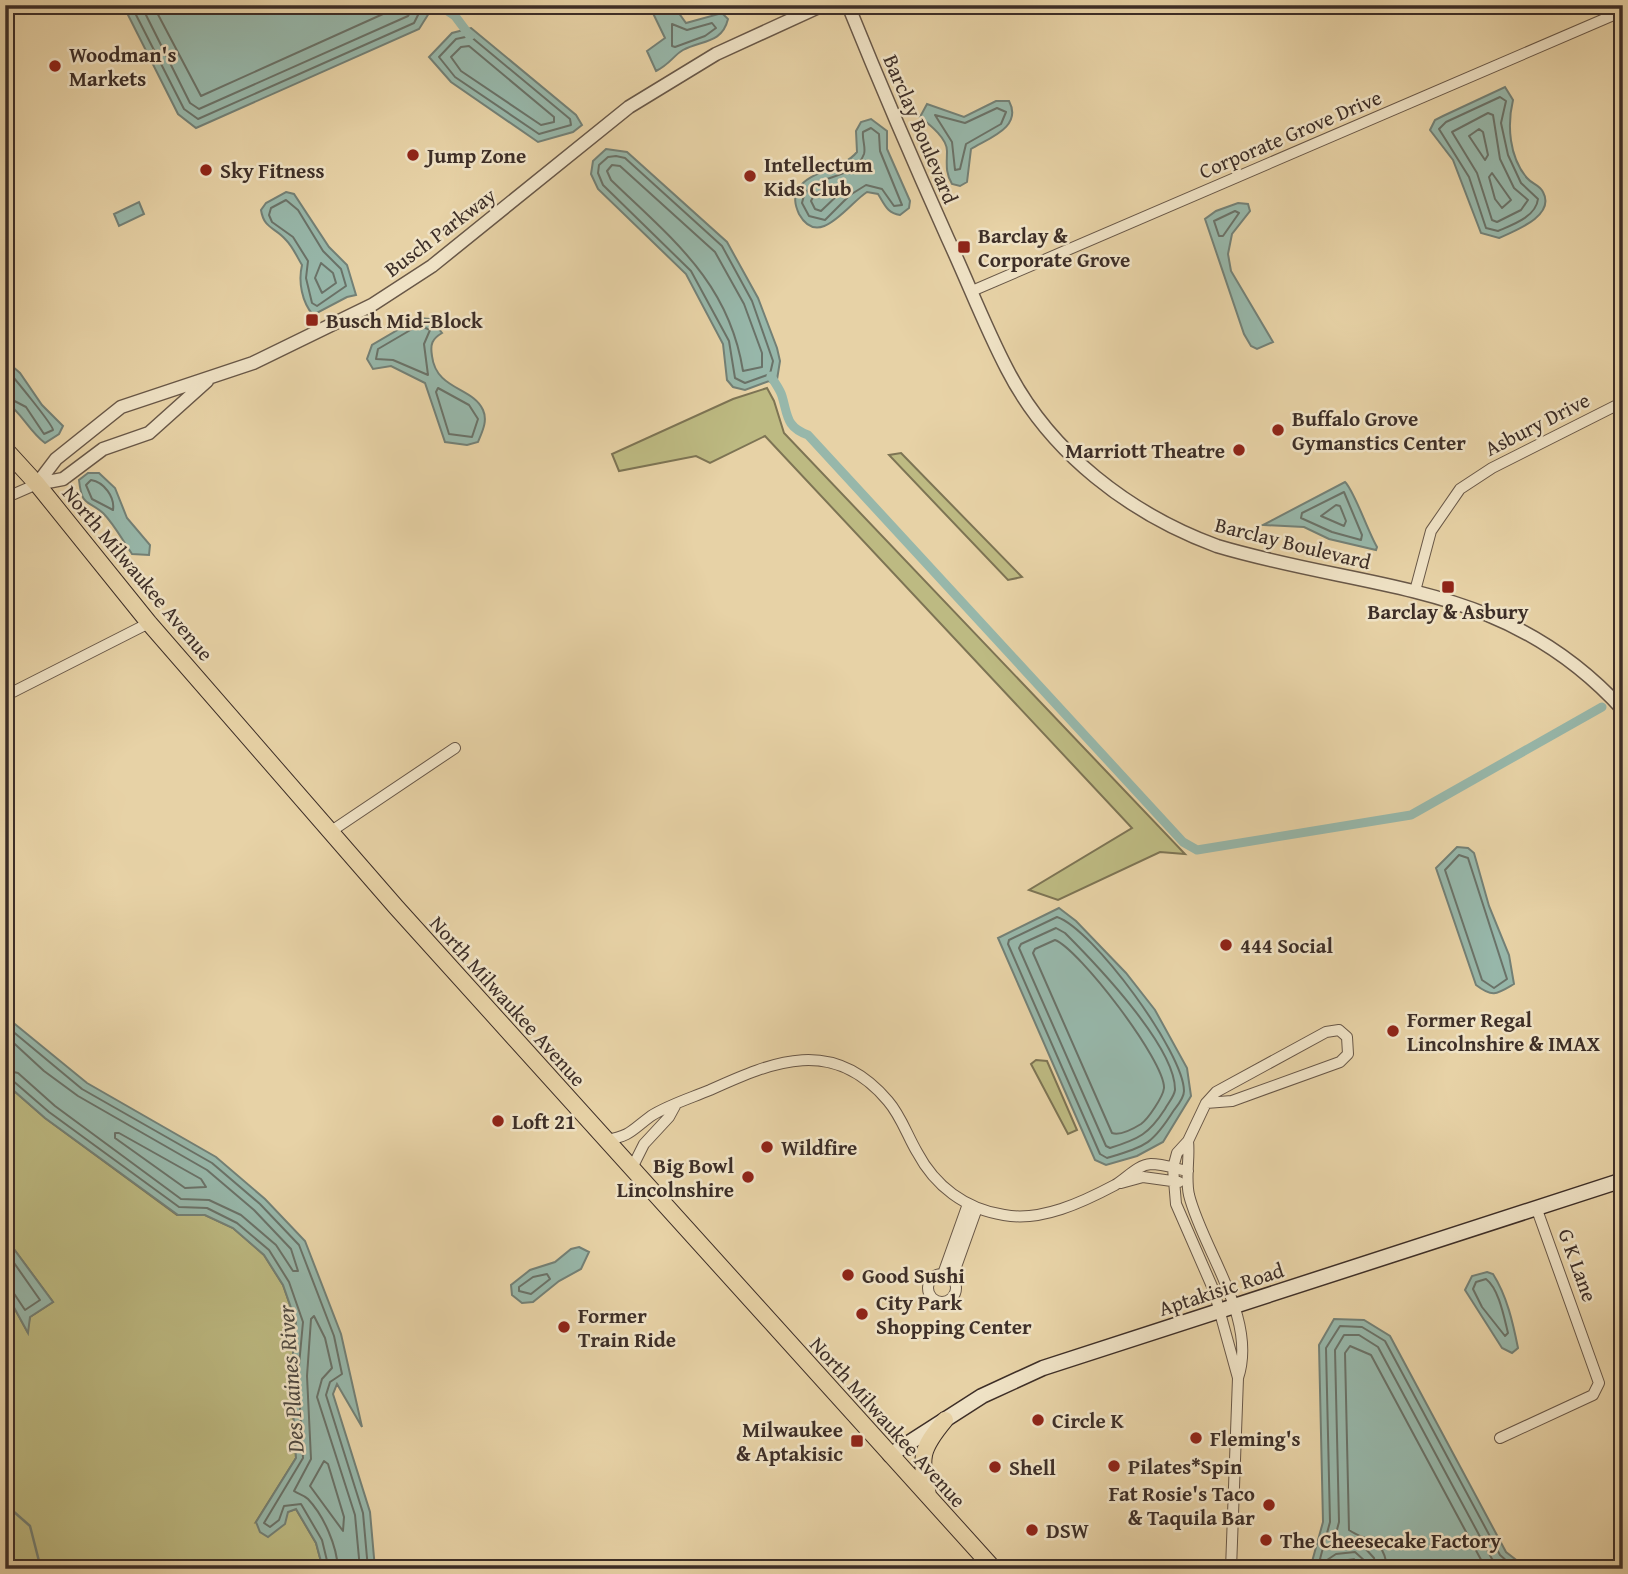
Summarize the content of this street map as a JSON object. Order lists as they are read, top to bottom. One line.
{"streets":{"main road":["North Milwaukee Avenue","Aptakisic Road"],"street":["Barclay Boulevard","Corporate Grove Drive","Busch Parkway","Asbury Drive","G K Lane"]},"crossings":[["Barclay Boulevard","Corporate Grove Drive"],["Barclay Boulevard","Asbury Drive"],["Busch Parkway","North Milwaukee Avenue"],["North Milwaukee Avenue","Aptakisic Road"],["G K Lane","Aptakisic Road"]],"water":["Des Plaines River"],"places":{"other":["Woodman's Markets","Jump Zone","Sky Fitness","Intellectum Kids Club","Buffalo Grove Gymanstics Center","Marriott Theatre","444 Social","Former Regal Lincolnshire & IMAX","Loft 21","Wildfire","Big Bowl Lincolnshire","Good Sushi","City Park Shopping Center","Former Train Ride","Circle K","Fleming's","Pilates*Spin","Shell","Fat Rosie's Taco & Taquila Bar","DSW","The Cheesecake Factory"],"transit":["Barclay & Corporate Grove","Busch Mid-Block","Barclay & Asbury","Milwaukee & Aptakisic"]}}
